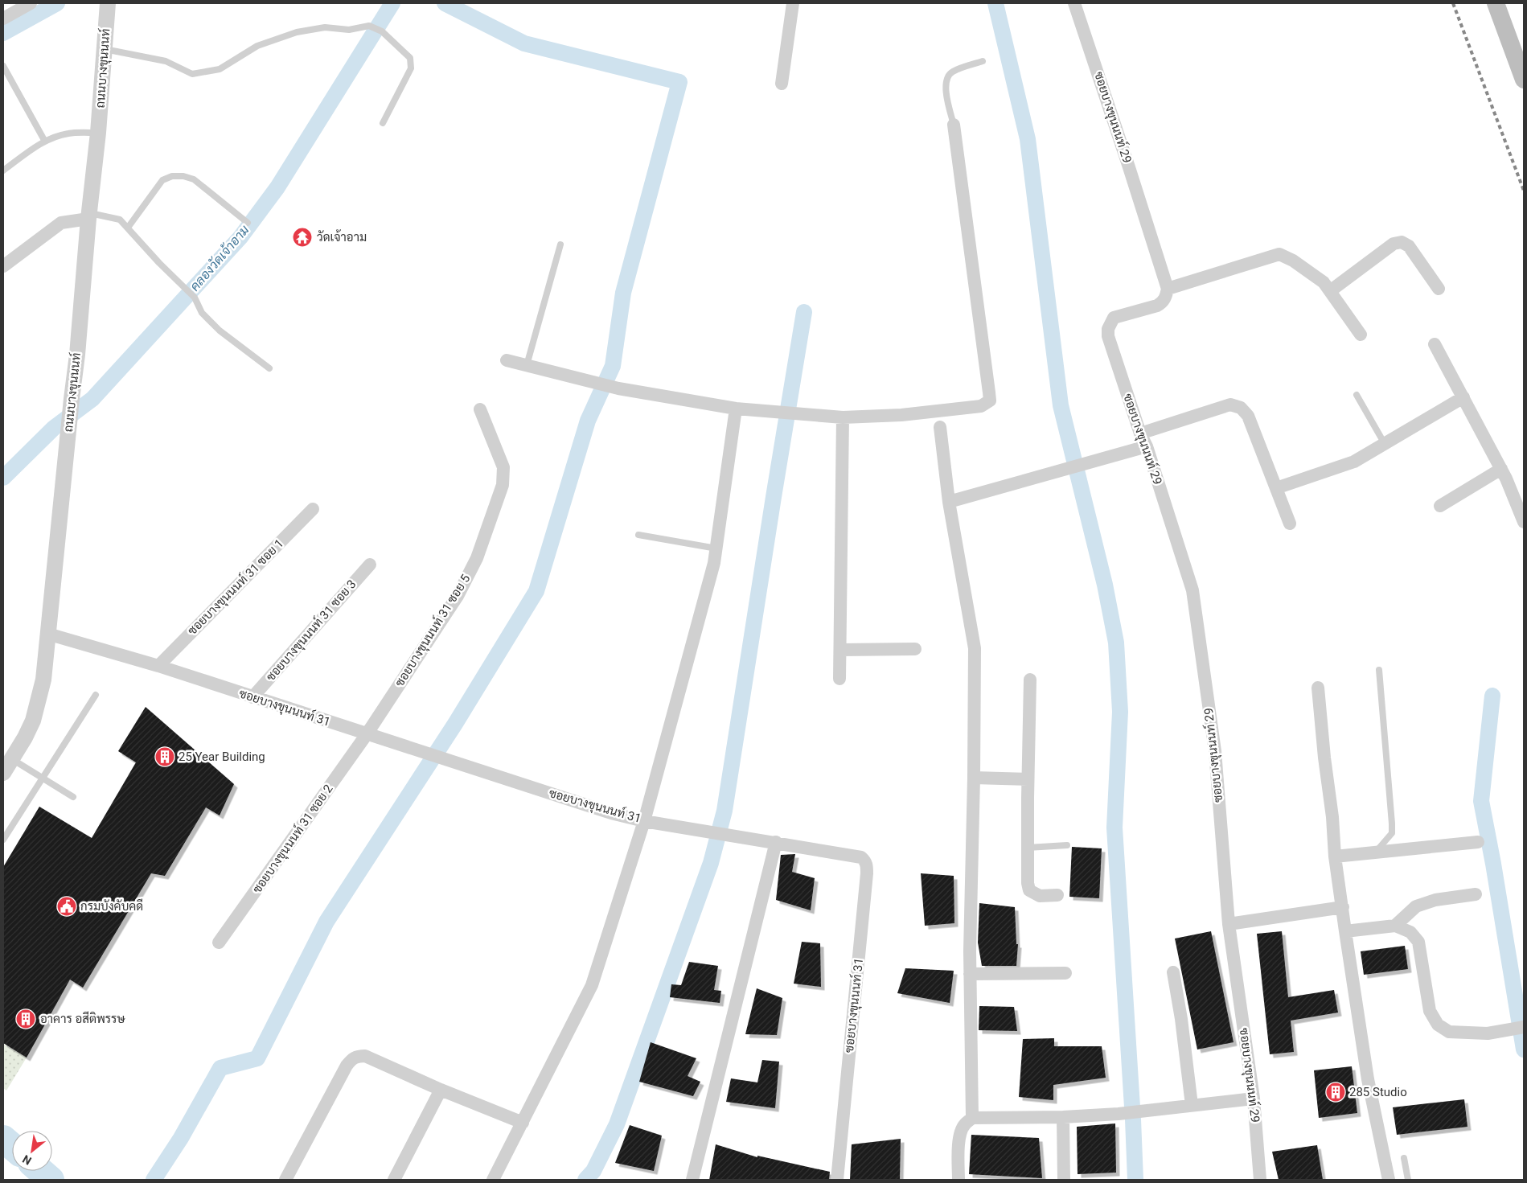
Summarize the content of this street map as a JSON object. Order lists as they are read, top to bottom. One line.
{"streets":{"street":["ถนนบางขุนนนท์","ซอยบางขุนนนท์ 29","ซอยบางขุนนนท์ 31 ซอย 1","ซอยบางขุนนนท์ 31 ซอย 3","ซอยบางขุนนนท์ 31 ซอย 5","ซอยบางขุนนนท์ 31","ซอยบางขุนนนท์ 31 ซอย 2"]},"crossings":[["ถนนบางขุนนนท์","ซอยบางขุนนนท์ 31"],["ซอยบางขุนนนท์ 31 ซอย 1","ซอยบางขุนนนท์ 31"],["ซอยบางขุนนนท์ 31 ซอย 3","ซอยบางขุนนนท์ 31"],["ซอยบางขุนนนท์ 31 ซอย 5","ซอยบางขุนนนท์ 31"],["ซอยบางขุนนนท์ 31 ซอย 5","ซอยบางขุนนนท์ 31 ซอย 2"],["ซอยบางขุนนนท์ 31","ซอยบางขุนนนท์ 31 ซอย 2"]],"water":["คลองวัดเจ้าอาม"],"places":{"temple":["วัดเจ้าอาม"],"building":["25 Year Building","อาคาร อสีติพรรษ","285 Studio"],"public building":["กรมบังคับคดี"]},"north":"bottom left"}
